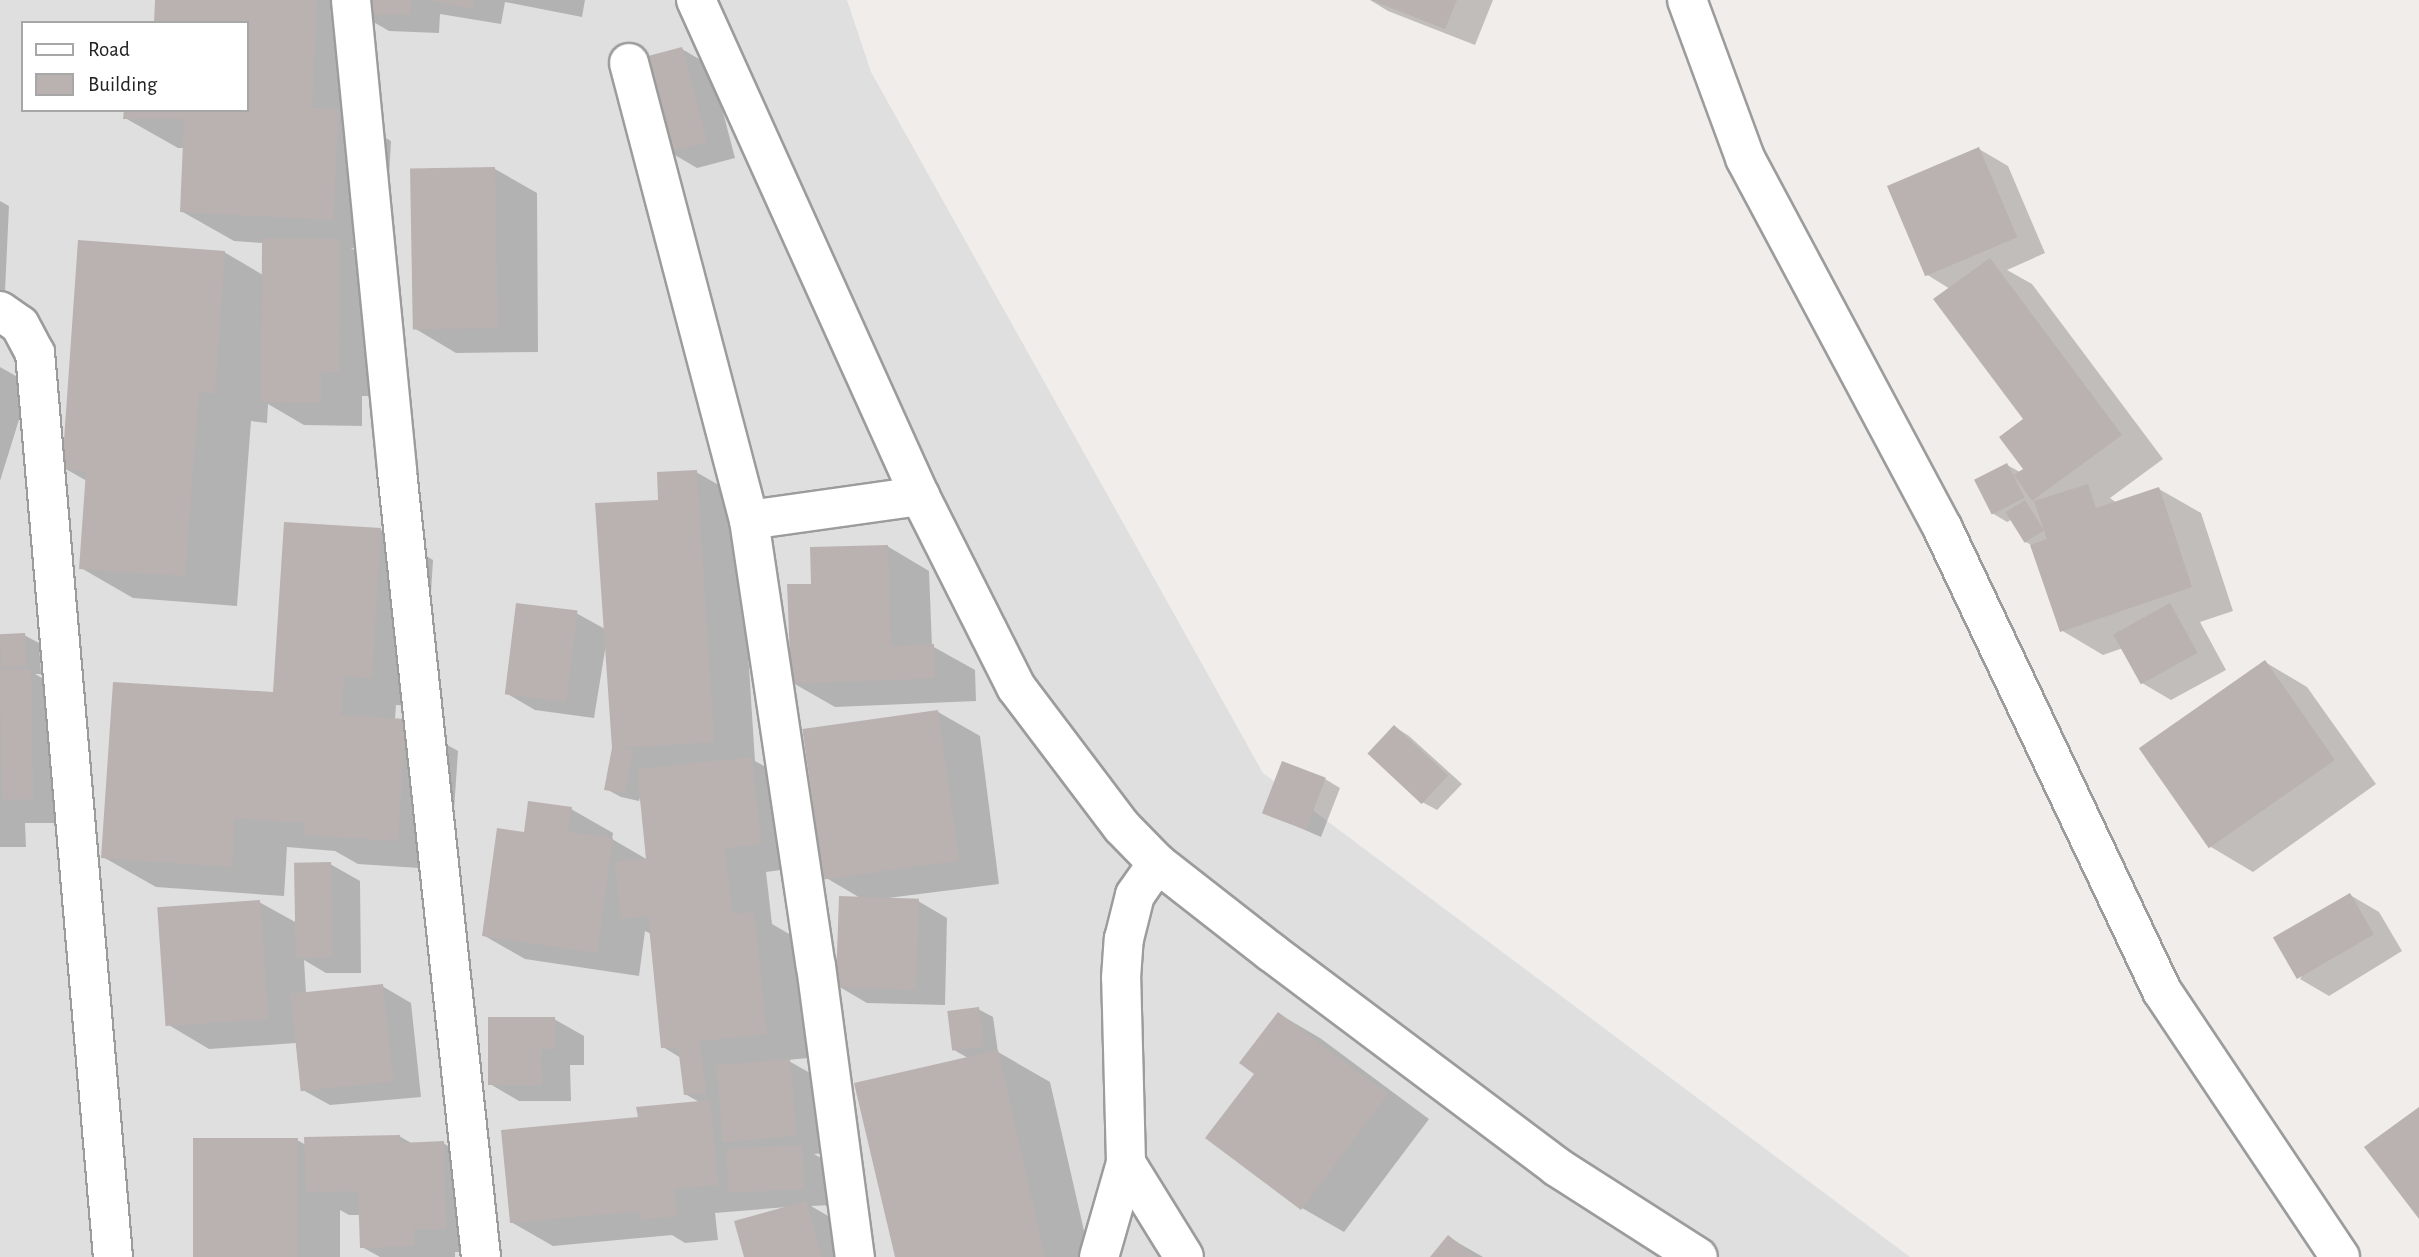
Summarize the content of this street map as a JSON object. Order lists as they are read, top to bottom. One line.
{"legend":["Road","Building"]}
